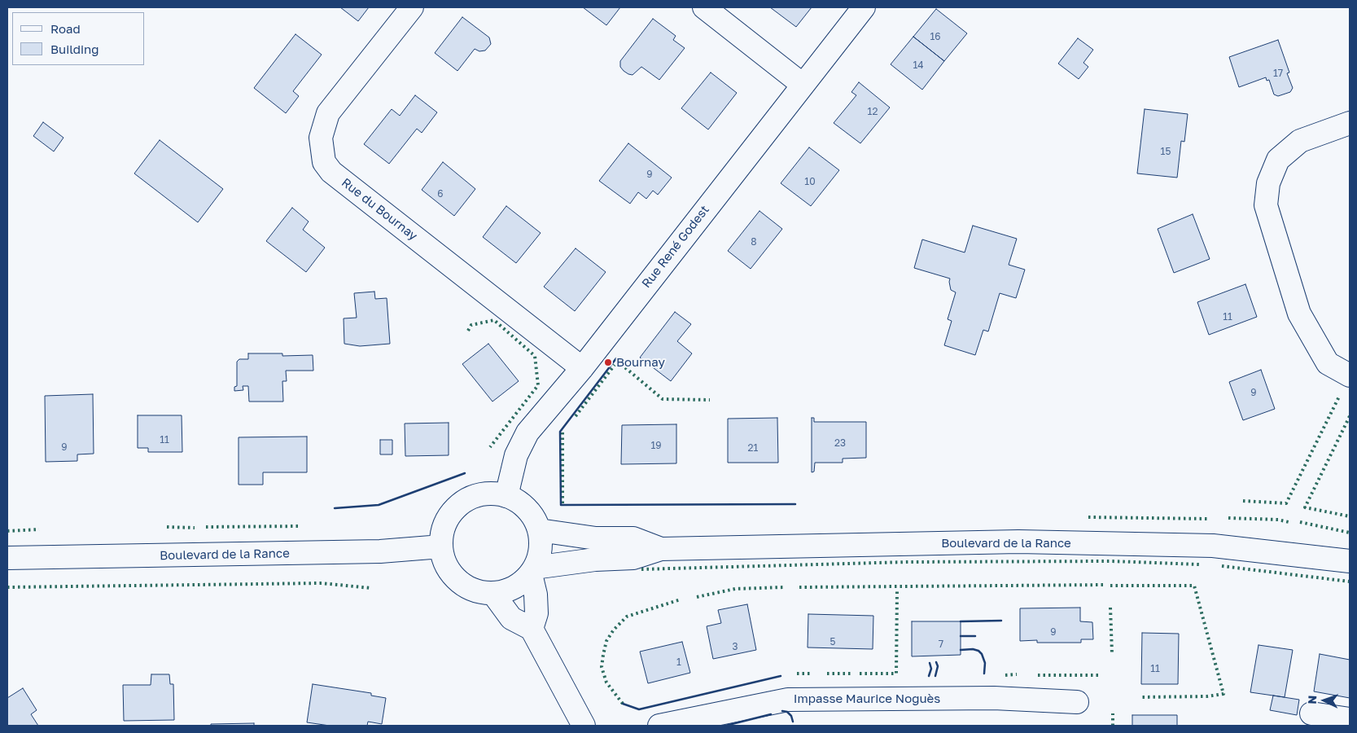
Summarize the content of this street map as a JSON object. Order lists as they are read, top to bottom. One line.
{"streets":{"street":["Rue du Bournay","Rue René Godest","Boulevard de la Rance","Impasse Maurice Noguès"]},"crossings":[["Rue du Bournay","Rue René Godest"],["Rue René Godest","Boulevard de la Rance"]],"places":["Bournay"],"house_numbers":["16","14","17","12","15","9","10","6","8","11","9","11","23","19","9","21","9","5","7","3","1","11"],"legend":["Road","Building"],"north":"left"}
